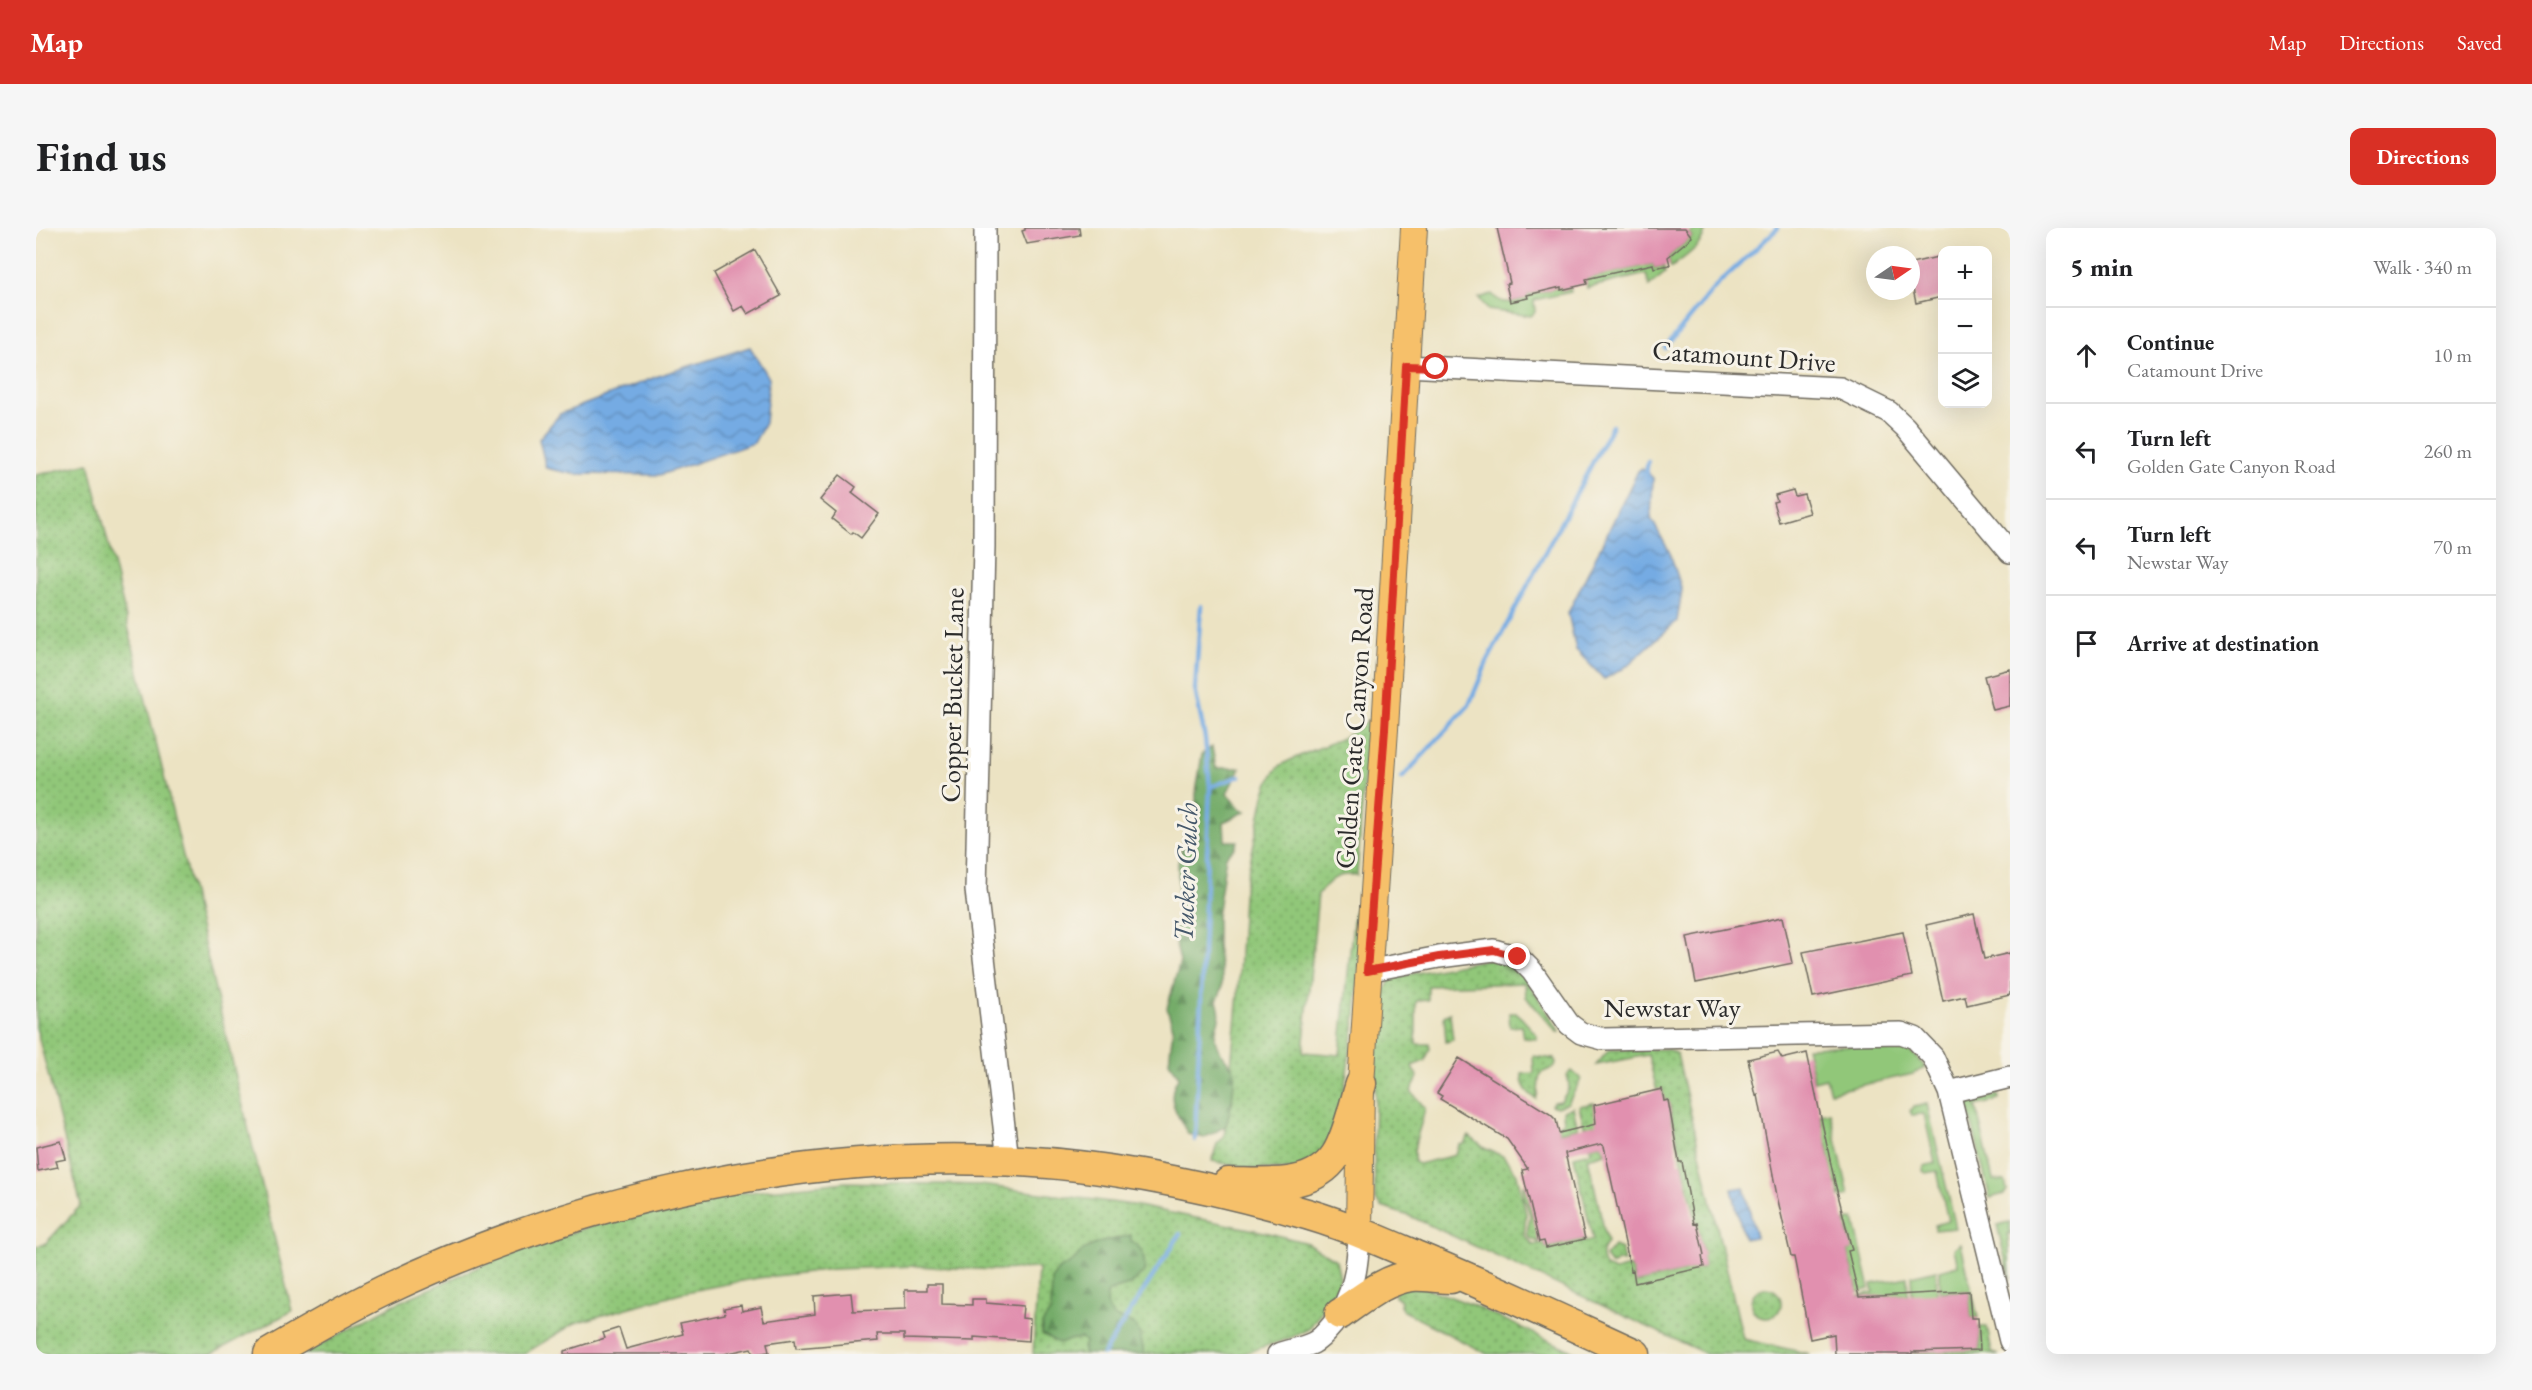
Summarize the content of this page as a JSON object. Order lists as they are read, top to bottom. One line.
{"streets":{"main road":["Golden Gate Canyon Road"],"street":["Catamount Drive","Copper Bucket Lane","Newstar Way"]},"crossings":[["Catamount Drive","Golden Gate Canyon Road"],["Golden Gate Canyon Road","Newstar Way"]],"water":["Tucker Gulch"],"north":"right","page":{"header":"Map","nav":["Map","Directions","Saved"],"buttons":"Directions","title":"Find us","heading":["5 min","Walk · 340 m"],"map_buttons":["+","−"],"list":[["Continue","Catamount Drive","10 m"],["Turn left","Golden Gate Canyon Road","260 m"],["Turn left","Newstar Way","70 m"],"Arrive at destination"]}}
